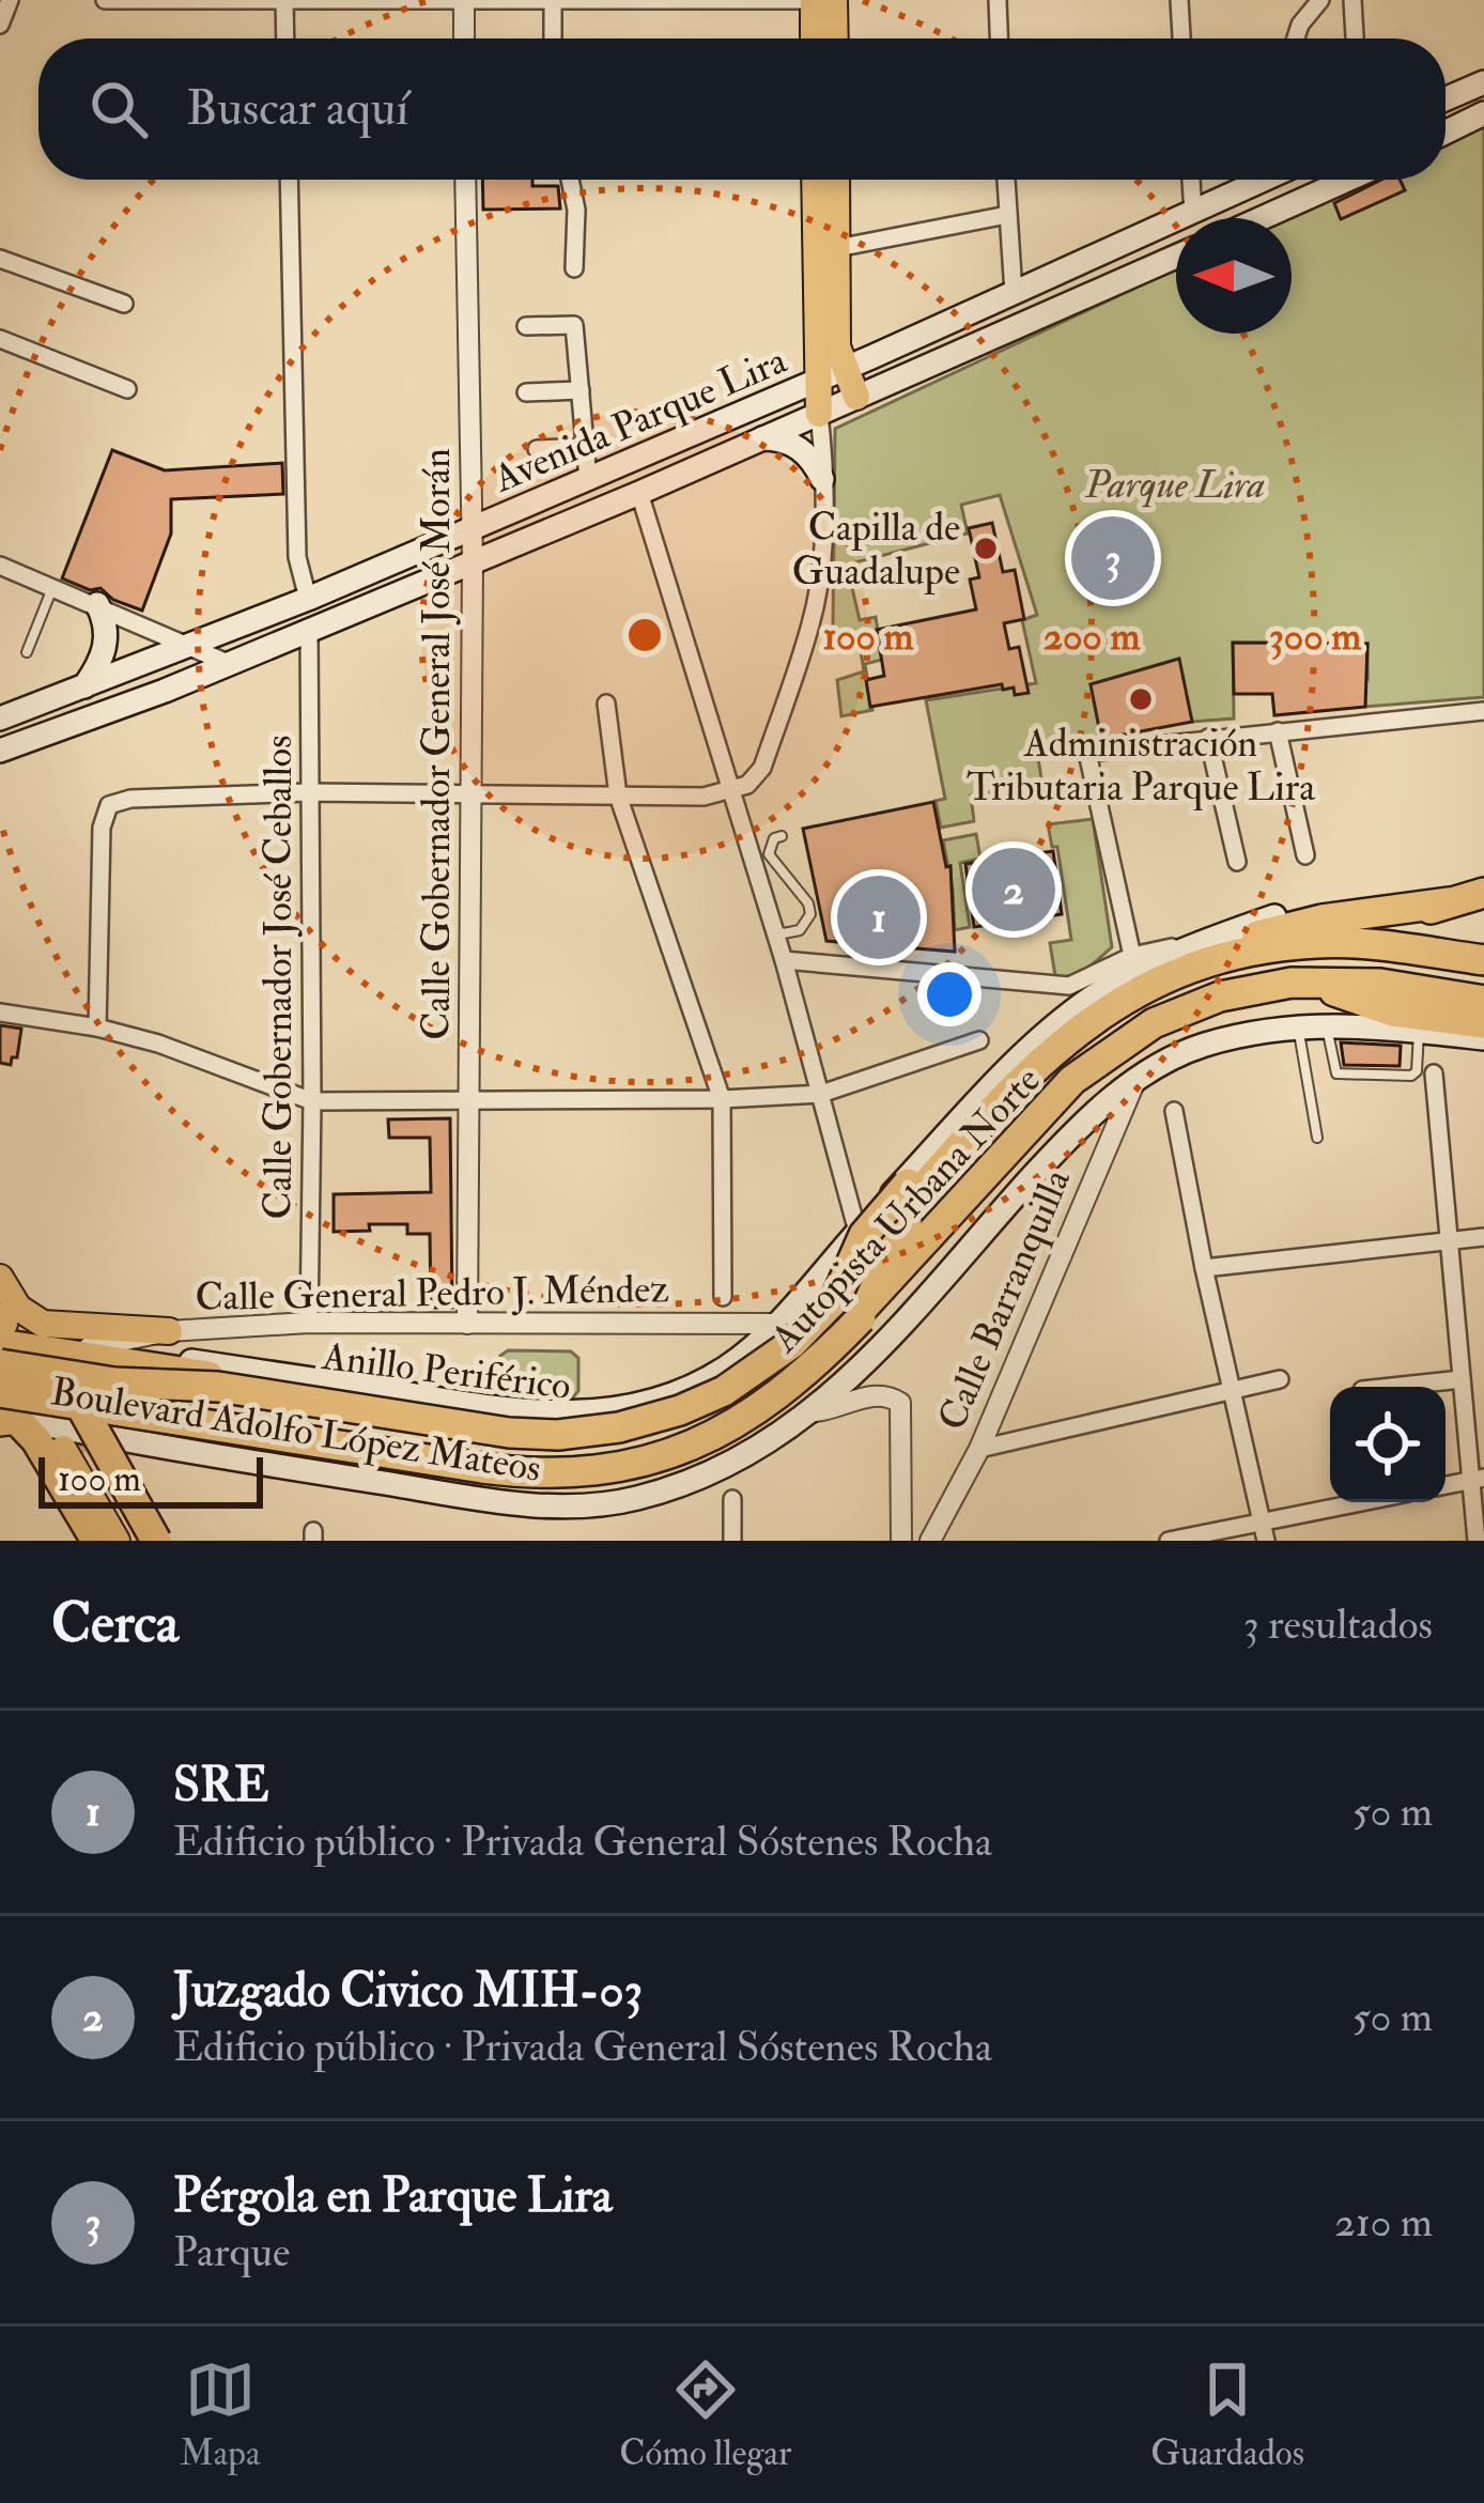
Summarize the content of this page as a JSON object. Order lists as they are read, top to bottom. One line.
{"streets":{"highway":["Autopista Urbana Norte","Anillo Periférico"],"main road":["Avenida Parque Lira","Boulevard Adolfo López Mateos"],"street":["Calle Gobernador General José Morán","Calle Gobernador José Ceballos","Calle General Pedro J. Méndez","Calle Barranquilla"]},"crossings":[["Avenida Parque Lira","Calle Gobernador General José Morán"],["Avenida Parque Lira","Calle Gobernador José Ceballos"],["Calle Gobernador General José Morán","Calle General Pedro J. Méndez"],["Calle Gobernador José Ceballos","Calle General Pedro J. Méndez"],["Autopista Urbana Norte","Anillo Periférico"],["Calle General Pedro J. Méndez","Boulevard Adolfo López Mateos"],["Calle Barranquilla","Boulevard Adolfo López Mateos"],["Anillo Periférico","Boulevard Adolfo López Mateos"]],"parks":["Parque Lira"],"places":["Capilla de Guadalupe","Administración Tributaria Parque Lira"],"scale_bar":"100 m","north":"left","page":{"search":"Buscar aquí","pins":["3","2","1"],"scale":"100 m","heading":["Cerca","3 resultados"],"list":[{"mark":"1","name":"SRE","note":"Edificio público · Privada General Sóstenes Rocha","value":"50 m"},{"mark":"2","name":"Juzgado Civico MIH-03","note":"Edificio público · Privada General Sóstenes Rocha","value":"50 m"},{"mark":"3","name":"Pérgola en Parque Lira","note":"Parque","value":"210 m"}],"nav":["Mapa","Cómo llegar","Guardados"]},"rings":["100 m","200 m","300 m"]}
